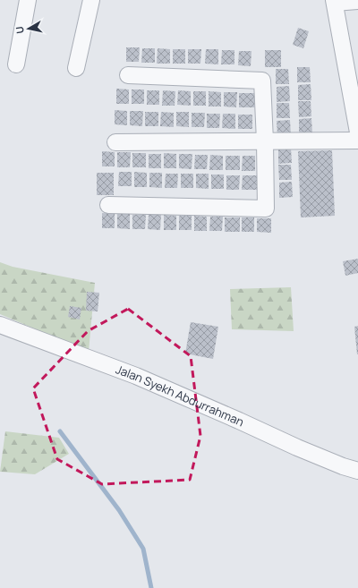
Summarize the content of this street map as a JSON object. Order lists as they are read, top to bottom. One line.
{"streets":{"street":["Jalan Syekh Abdurrahman"]},"north":"left"}
